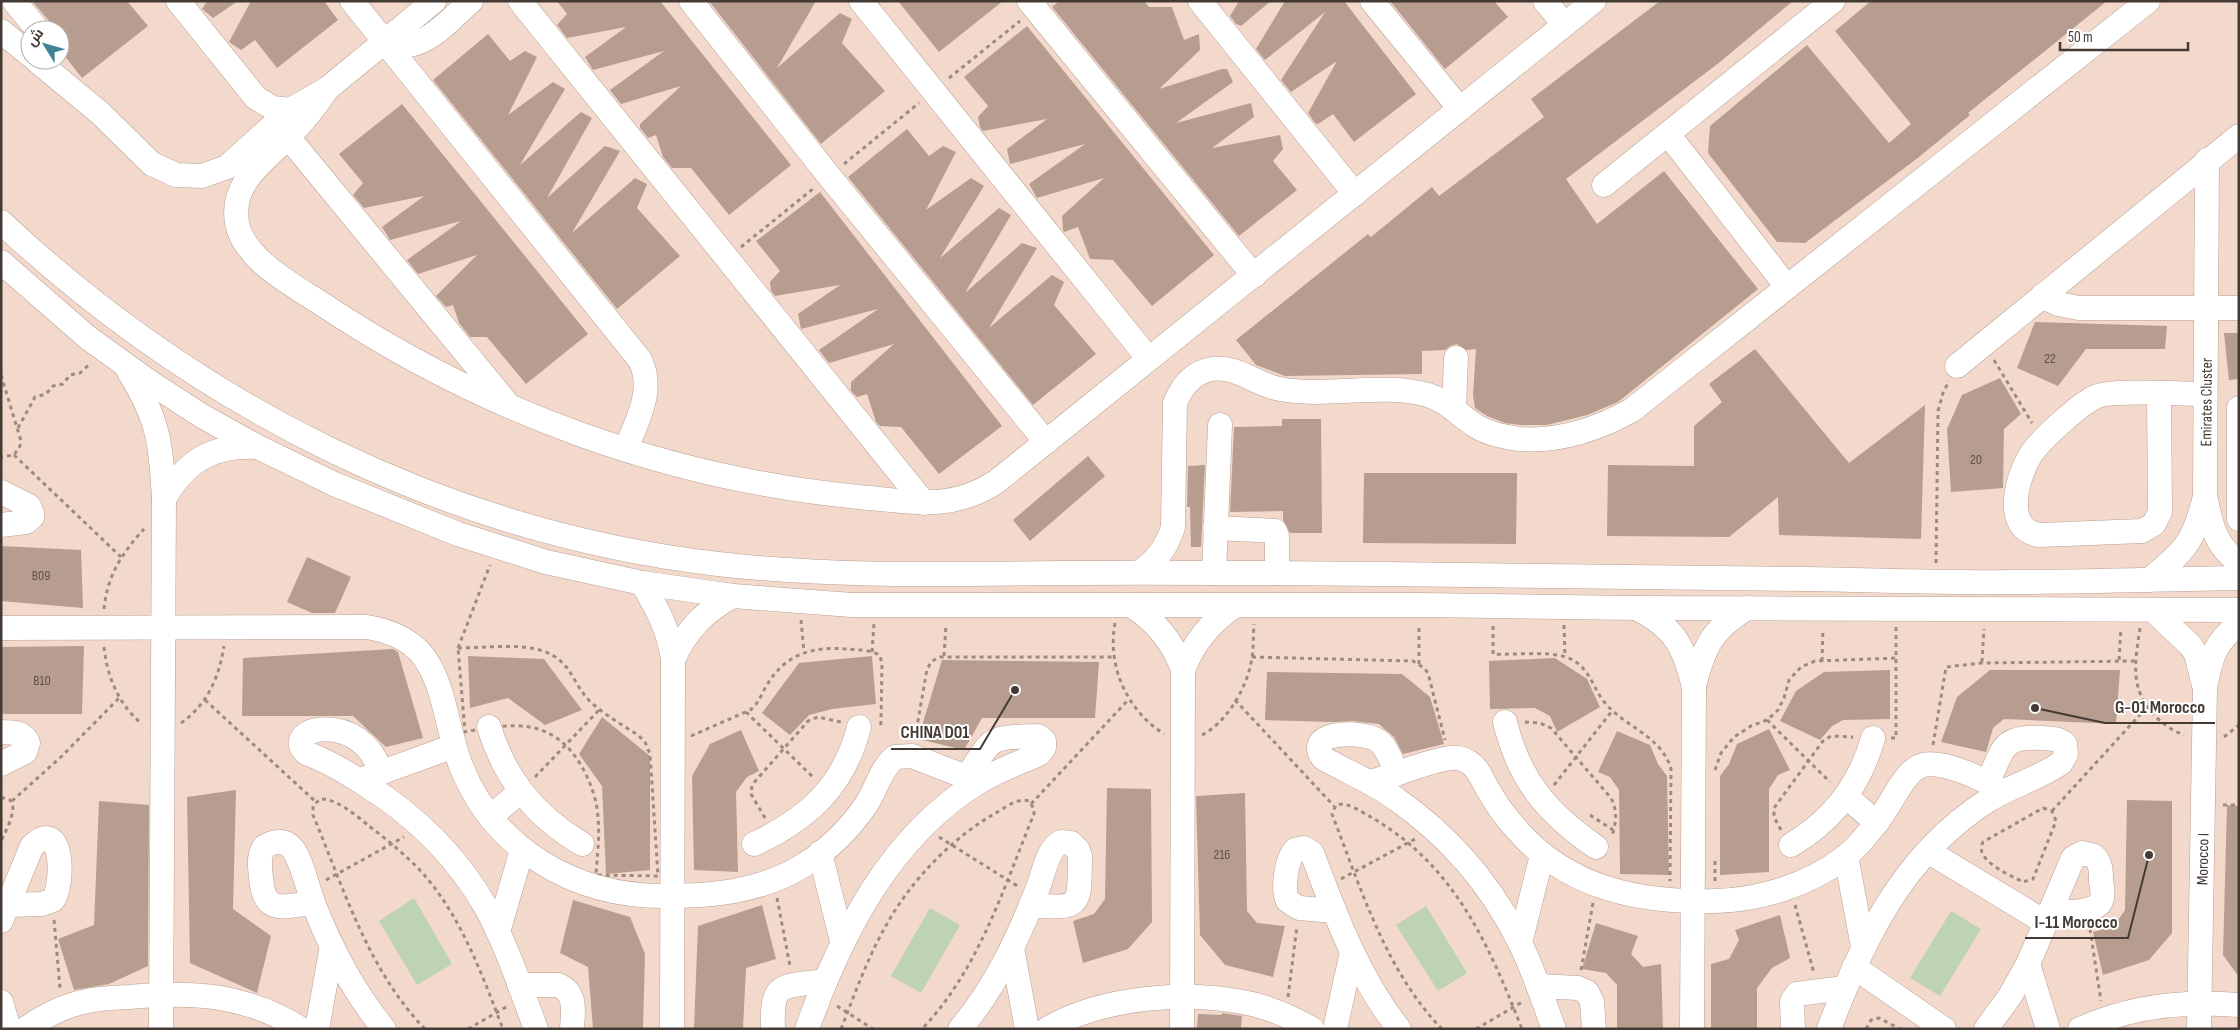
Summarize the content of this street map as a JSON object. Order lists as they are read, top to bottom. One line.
{"streets":{"street":["Emirates Cluster","Morocco I"]},"places":["CHINA D01","G-01 Morocco","I-11 Morocco"],"house_numbers":["22","20","B09","B10","216"],"scale_bar":"50 m","north":"top left"}
